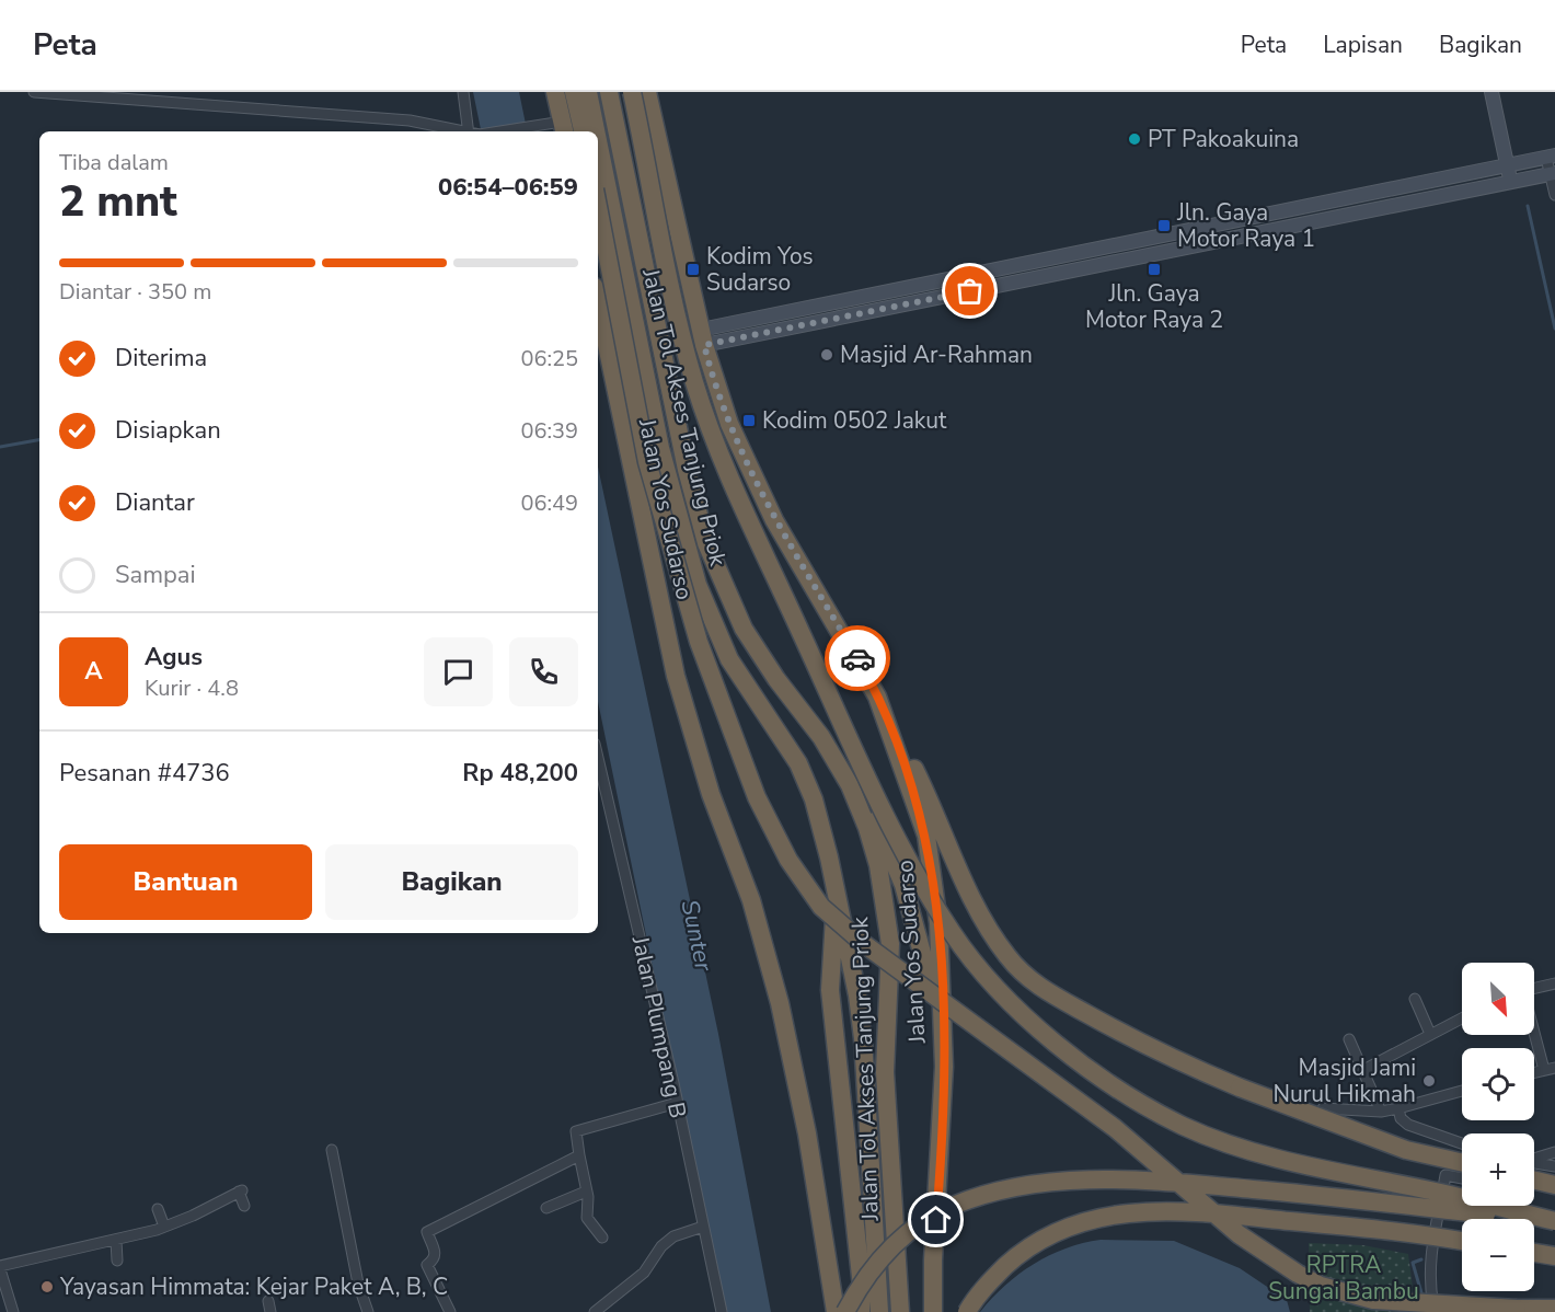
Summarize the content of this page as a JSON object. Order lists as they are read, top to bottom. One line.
{"streets":{"highway":["Jalan Tol Akses Tanjung Priok","Jalan Yos Sudarso"],"street":["Jalan Plumpang B"]},"water":["Sunter"],"parks":["RPTRA Sungai Bambu"],"places":{"other":["PT Pakoakuina","Masjid Ar-Rahman","Masjid Jami Nurul Hikmah","Yayasan Himmata: Kejar Paket A, B, C"],"transit":["Jln. Gaya Motor Raya 1","Kodim Yos Sudarso","Jln. Gaya Motor Raya 2","Kodim 0502 Jakut"]},"north":"bottom right","page":{"header":"Peta","nav":["Peta","Lapisan","Bagikan"],"heading":["2 mnt","Tiba dalam","06:54–06:59"],"panel":["Agus","Kurir · 4.8","Pesanan #4736","Rp 48,200"],"bar":"Diantar · 350 m","list":[["Diterima","06:25"],["Disiapkan","06:39"],["Diantar","06:49"],"Sampai"],"round":"A","buttons":["Bantuan","Bagikan"],"map_buttons":["+","−"]}}
